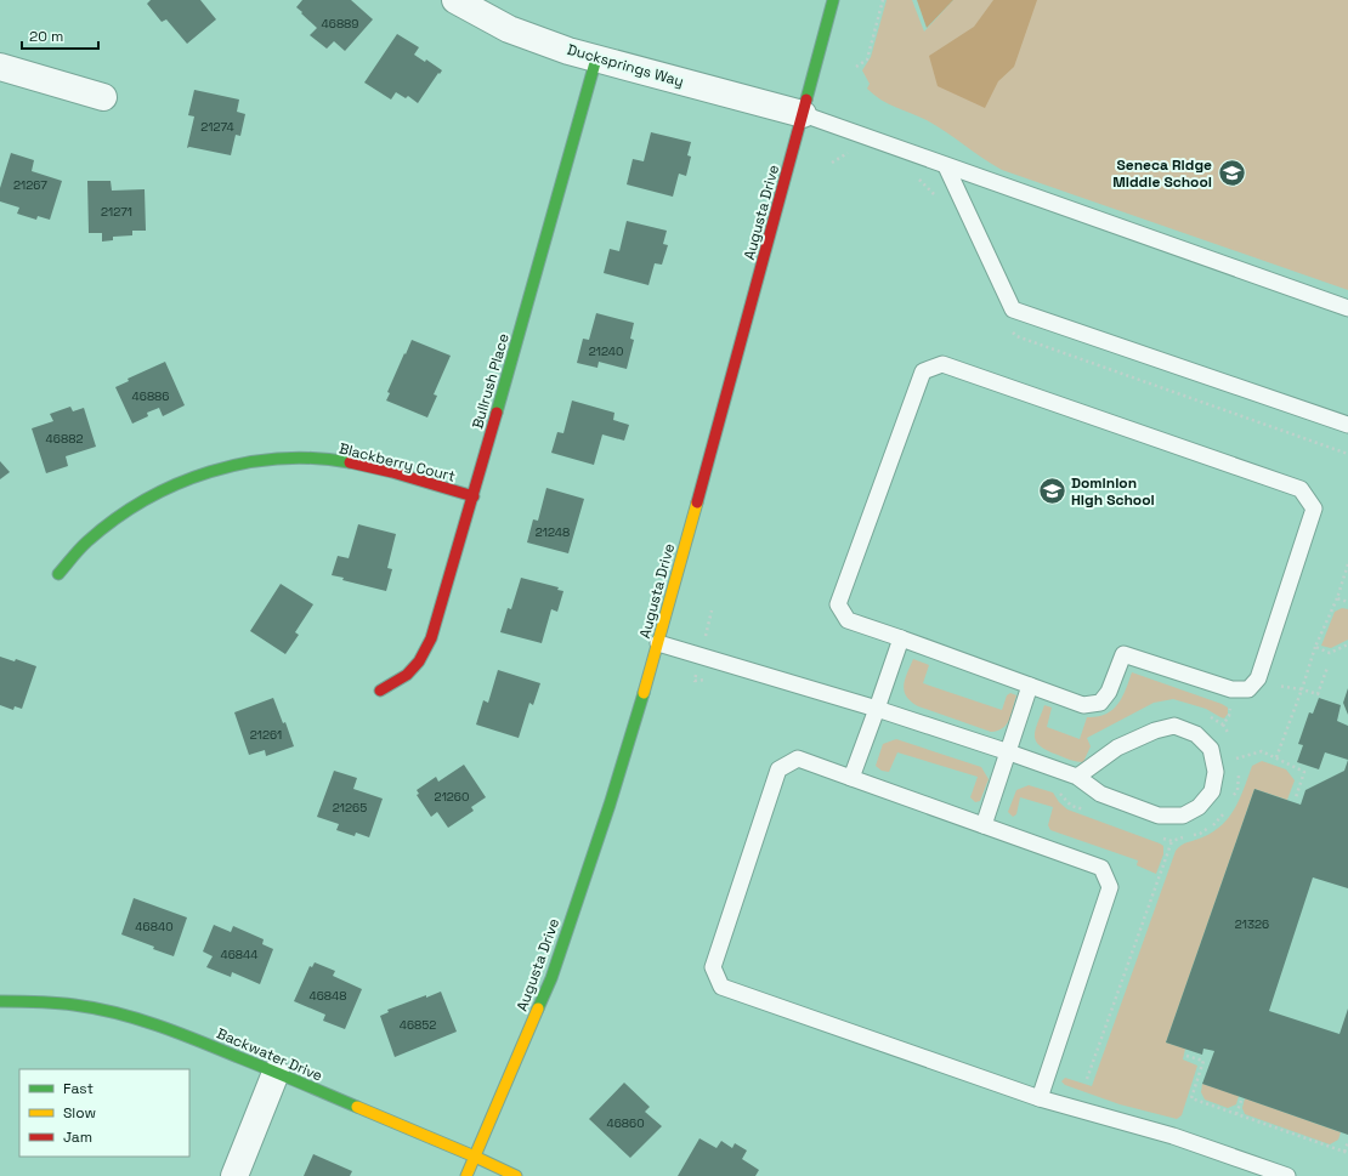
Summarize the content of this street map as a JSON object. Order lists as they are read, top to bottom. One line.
{"streets":{"street":["Ducksprings Way","Augusta Drive","Bullrush Place","Blackberry Court","Backwater Drive"]},"crossings":[["Ducksprings Way","Augusta Drive"],["Ducksprings Way","Bullrush Place"],["Augusta Drive","Backwater Drive"],["Bullrush Place","Blackberry Court"]],"places":{"school or university":["Seneca Ridge Middle School","Dominion High School"]},"house_numbers":["46889","21274","21267","21271","21240","46886","46882","21248","21261","21260","21265","21326","46840","46844","46848","46852","46860"],"legend":["Fast","Slow","Jam"],"scale_bar":"20 m"}
